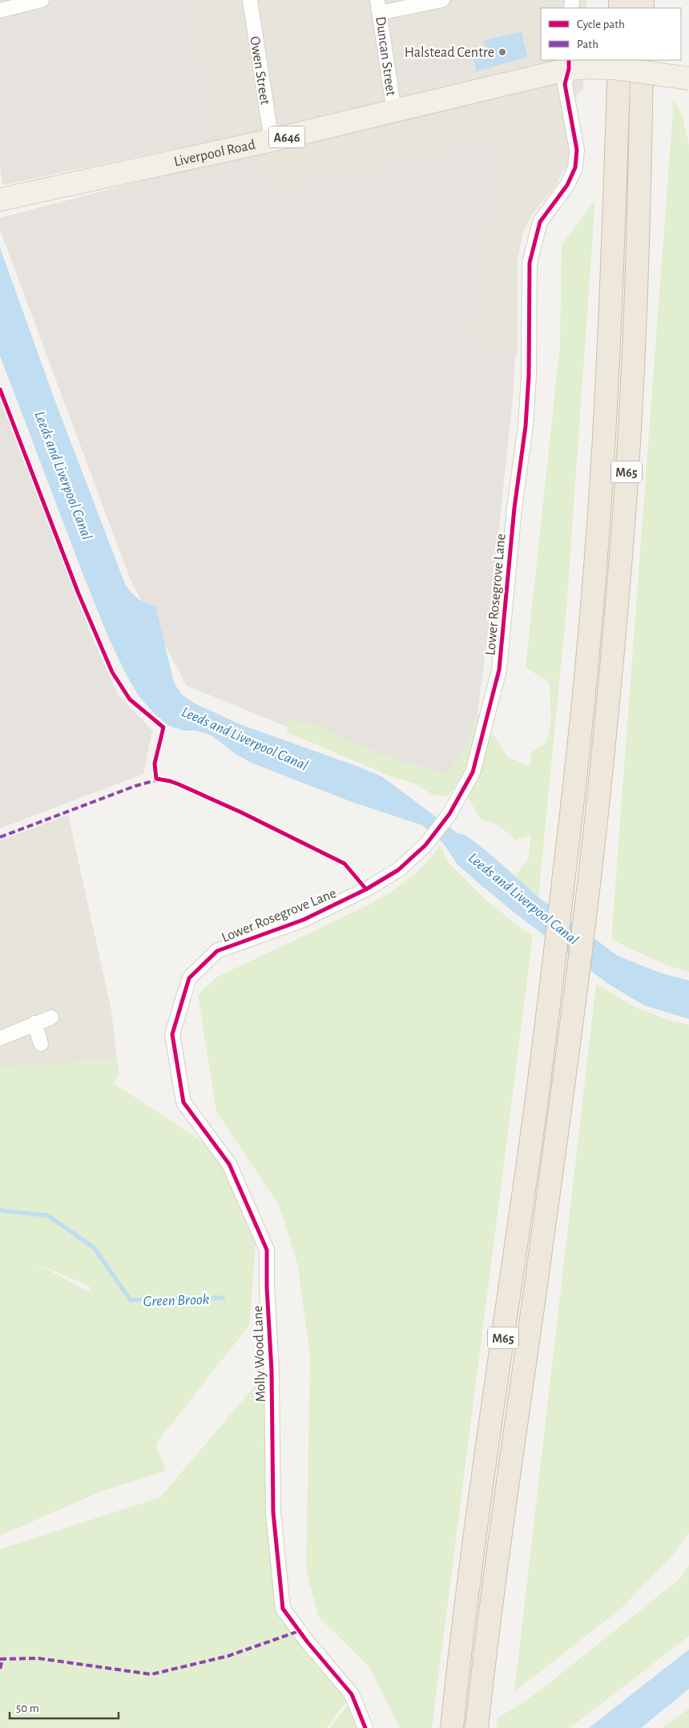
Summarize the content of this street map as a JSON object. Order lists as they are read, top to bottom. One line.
{"streets":{"highway":["M65"],"main road":["A646","Liverpool Road"],"street":["Duncan Street","Owen Street","Lower Rosegrove Lane","Molly Wood Lane"]},"crossings":[["Duncan Street","Liverpool Road"],["Owen Street","Liverpool Road"],["A646","Liverpool Road"],["A646","Lower Rosegrove Lane"],["Liverpool Road","Lower Rosegrove Lane"],["Lower Rosegrove Lane","Molly Wood Lane"]],"water":["Leeds and Liverpool Canal","Green Brook"],"places":["Halstead Centre"],"legend":["Cycle path","Path"],"scale_bar":"50 m"}
